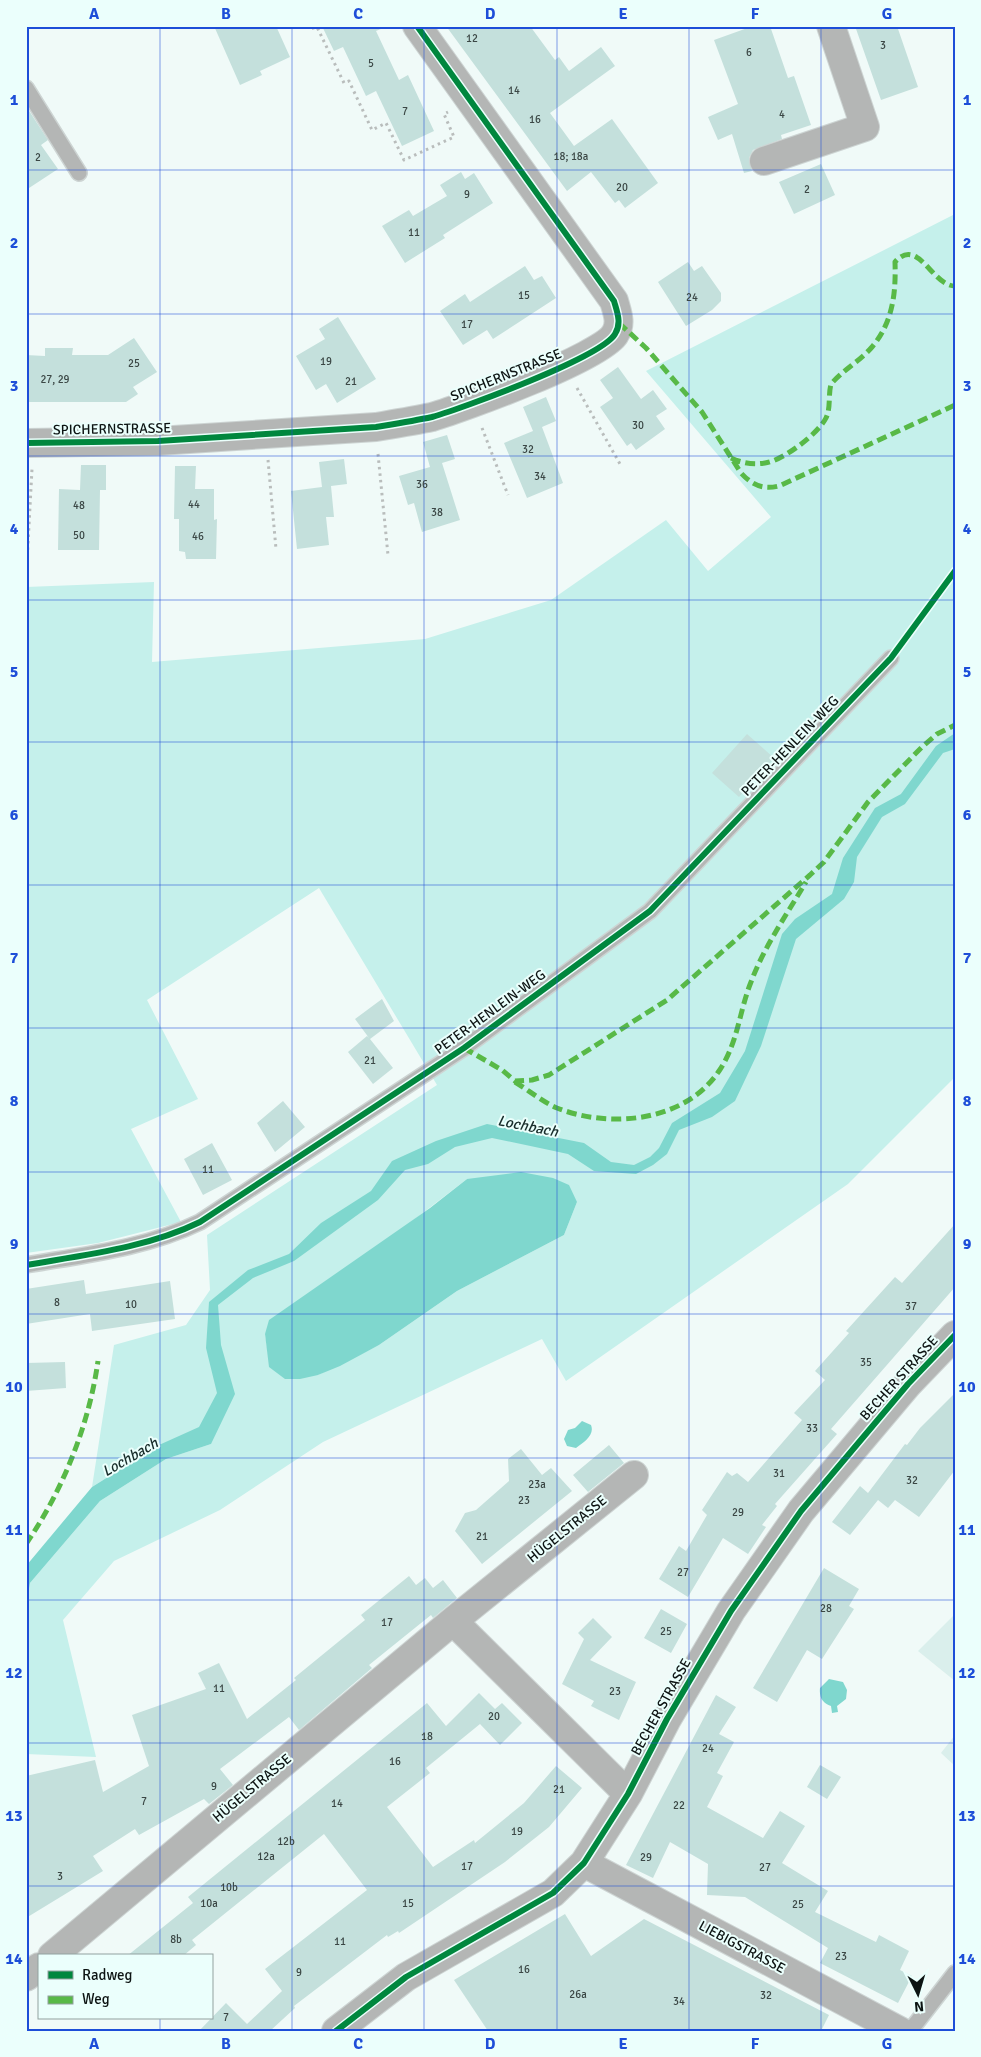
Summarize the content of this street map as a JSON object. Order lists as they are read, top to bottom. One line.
{"streets":{"street":["SPICHERNSTRASSE","BECHER STRASSE","HÜGELSTRASSE","LIEBIGSTRASSE"],"lane":["PETER-HENLEIN-WEG"]},"crossings":[["BECHER STRASSE","LIEBIGSTRASSE"]],"water":["Lochbach"],"house_numbers":["12","3","6","5","14","7","4","16","18; 18a","2","20","2","9","11","15","24","17","19","25","27, 29","21","30","32","34","36","44","48","38","50","46","21","11","8","10","37","35","33","31","32","23a","23","29","21","27","28","17","25","11","23","20","18","24","16","9","21","7","14","22","19","12b","12a","29","17","27","3","10b","10a","15","25","8b","11","23","16","9","26a","32","34","7"],"legend":["Radweg","Weg"],"north":"bottom","grid":{"columns":["A","B","C","D","E","F","G"],"rows":["1","2","3","4","5","6","7","8","9","10","11","12","13","14"]}}
